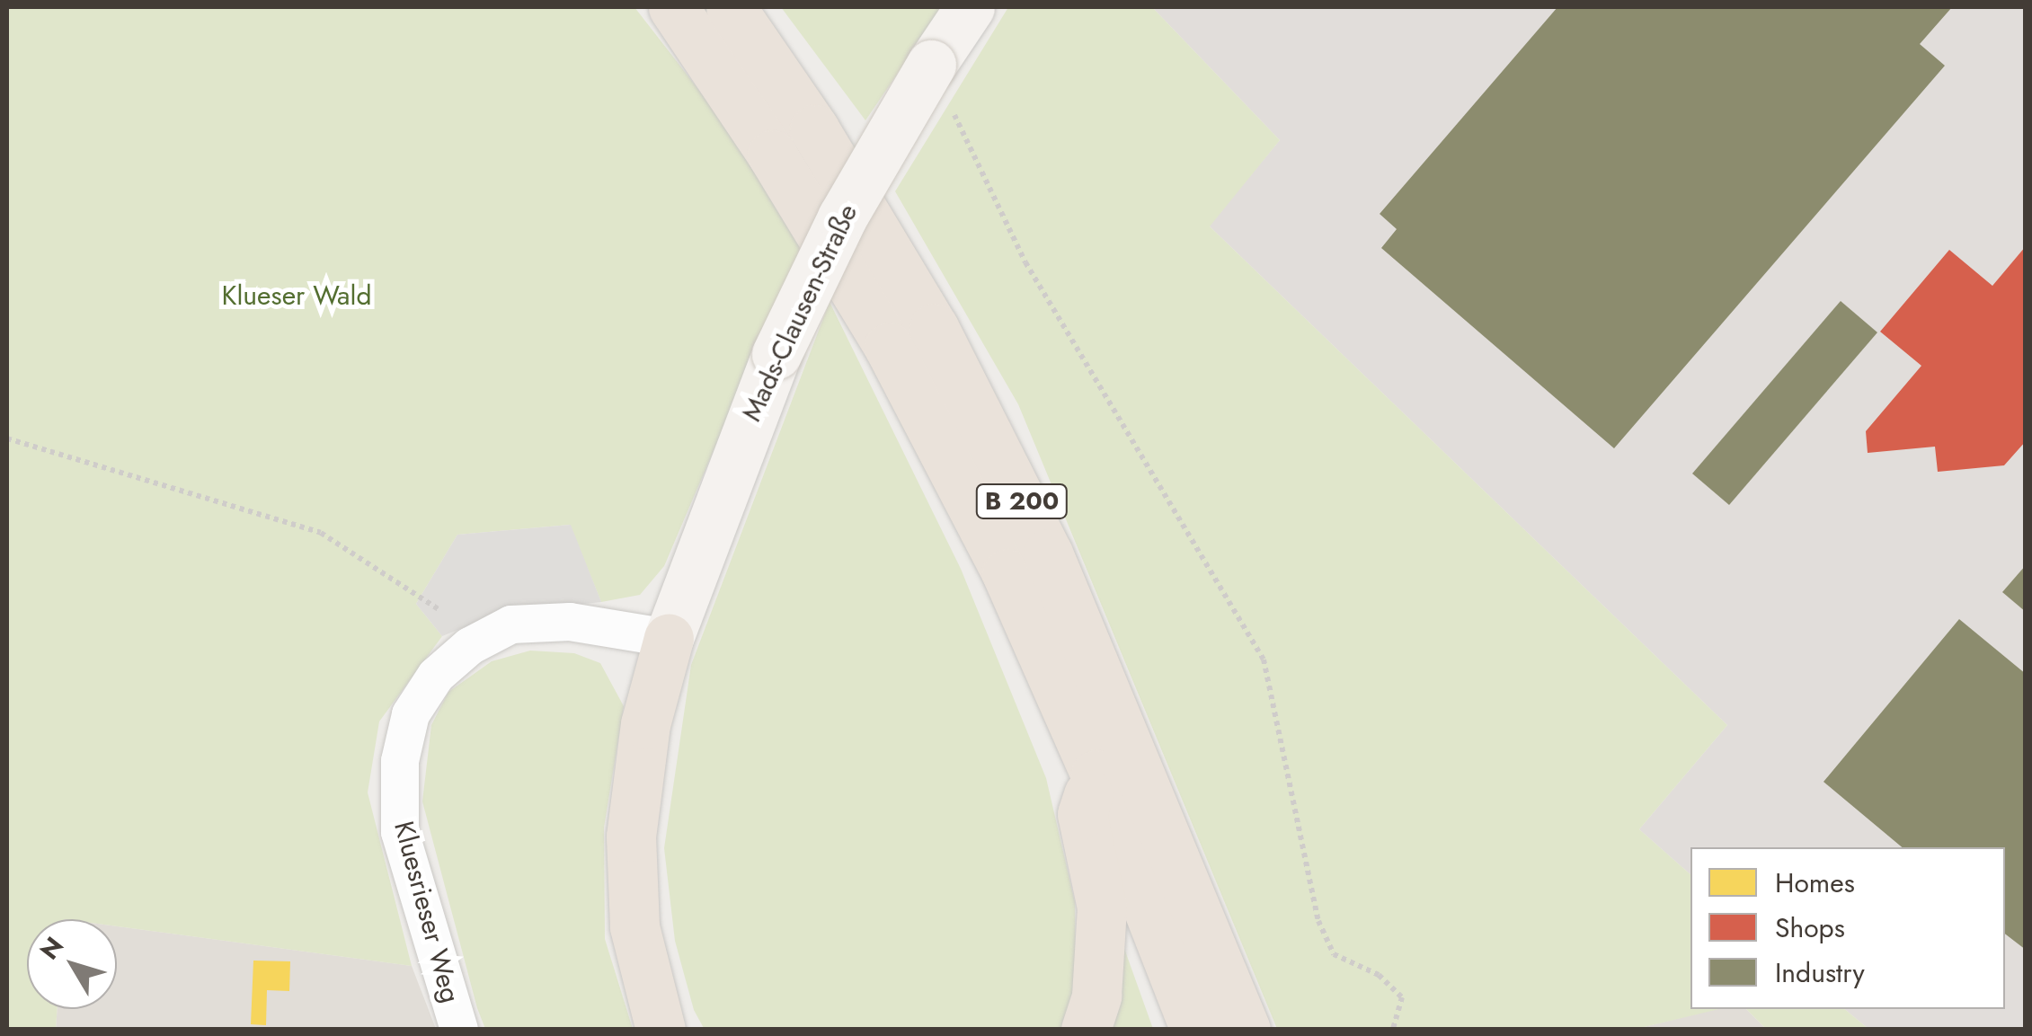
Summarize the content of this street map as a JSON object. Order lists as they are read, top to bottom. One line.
{"streets":{"highway":["B 200"],"main road":["Mads-Clausen-Straße"],"street":["Kluesrieser Weg"]},"crossings":[["Mads-Clausen-Straße","Kluesrieser Weg"]],"parks":["Klueser Wald"],"legend":["Homes","Shops","Industry"],"north":"top left"}
